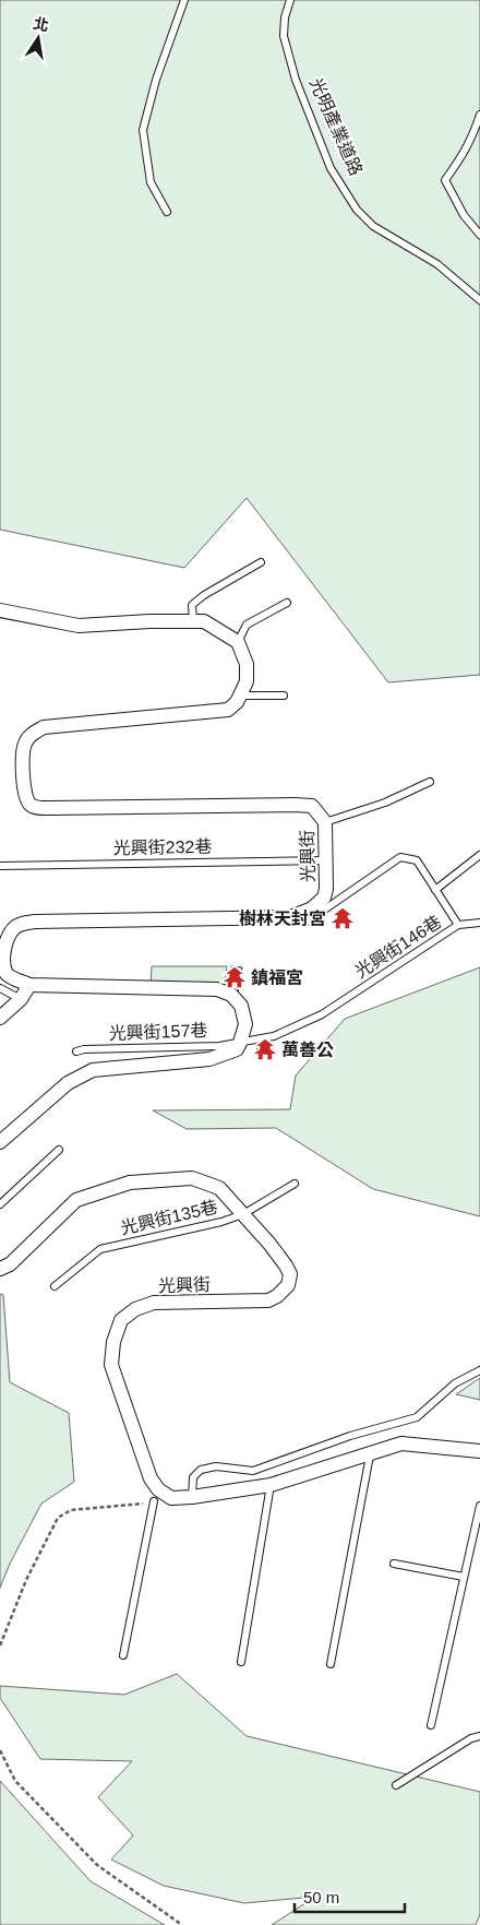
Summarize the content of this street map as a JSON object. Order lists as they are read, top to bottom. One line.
{"streets":{"street":["光興街"],"lane":["光明產業道路","光興街232巷","光興街146巷","光興街157巷","光興街135巷"]},"crossings":[["光興街232巷","光興街"],["光興街","光興街146巷"],["光興街","光興街157巷"],["光興街","光興街135巷"],["光興街146巷","光興街157巷"]],"places":{"temple":["樹林天封宮","鎮福宮","萬善公"]},"scale_bar":"50 m","north":"top"}
